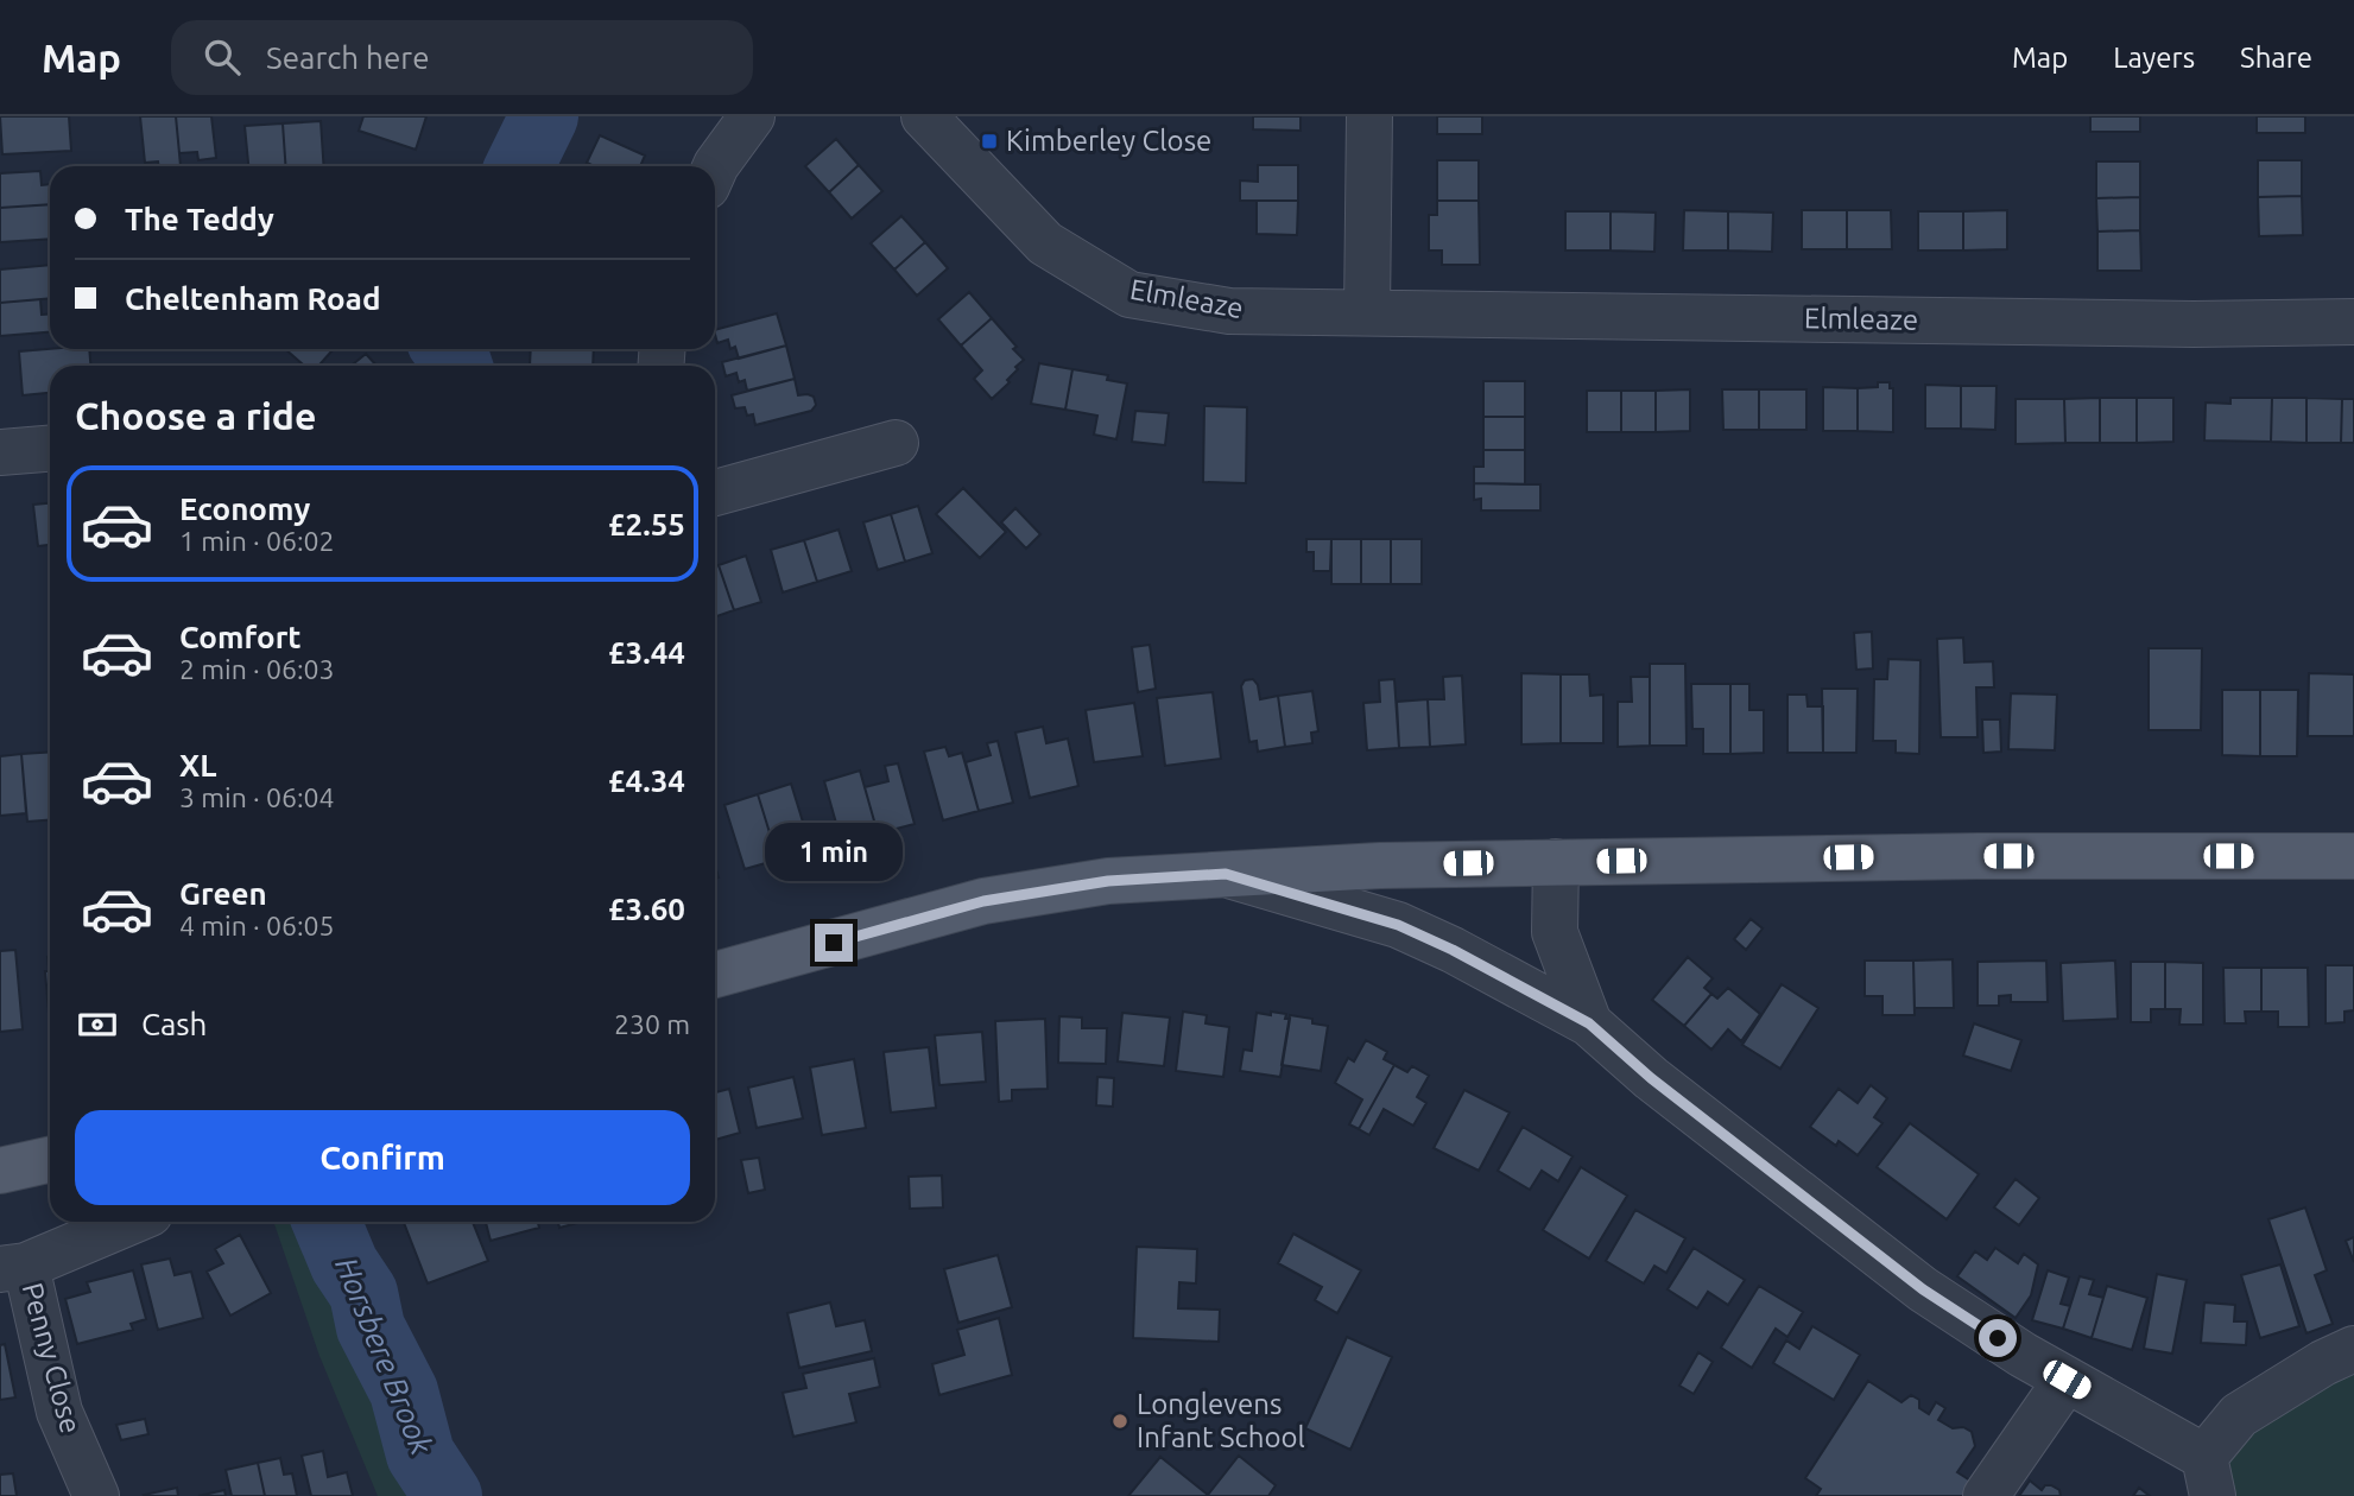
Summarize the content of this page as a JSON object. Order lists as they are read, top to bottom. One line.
{"streets":{"street":["Elmleaze","Penny Close"]},"water":["Horsbere Brook"],"places":{"transit":["Kimberley Close"],"other":["Longlevens Infant School"]},"page":{"header":"Map","search":"Search here","nav":["Map","Layers","Share"],"banner":["The Teddy","Cheltenham Road"],"heading":"Choose a ride","list":[{"name":"Economy","note":"1 min · 06:02","value":"£2.55"},{"name":"Comfort","note":"2 min · 06:03","value":"£3.44"},{"name":"XL","note":"3 min · 06:04","value":"£4.34"},{"name":"Green","note":"4 min · 06:05","value":"£3.60"}],"bubble":"1 min","pay":["Cash","230 m"],"buttons":"Confirm"}}
